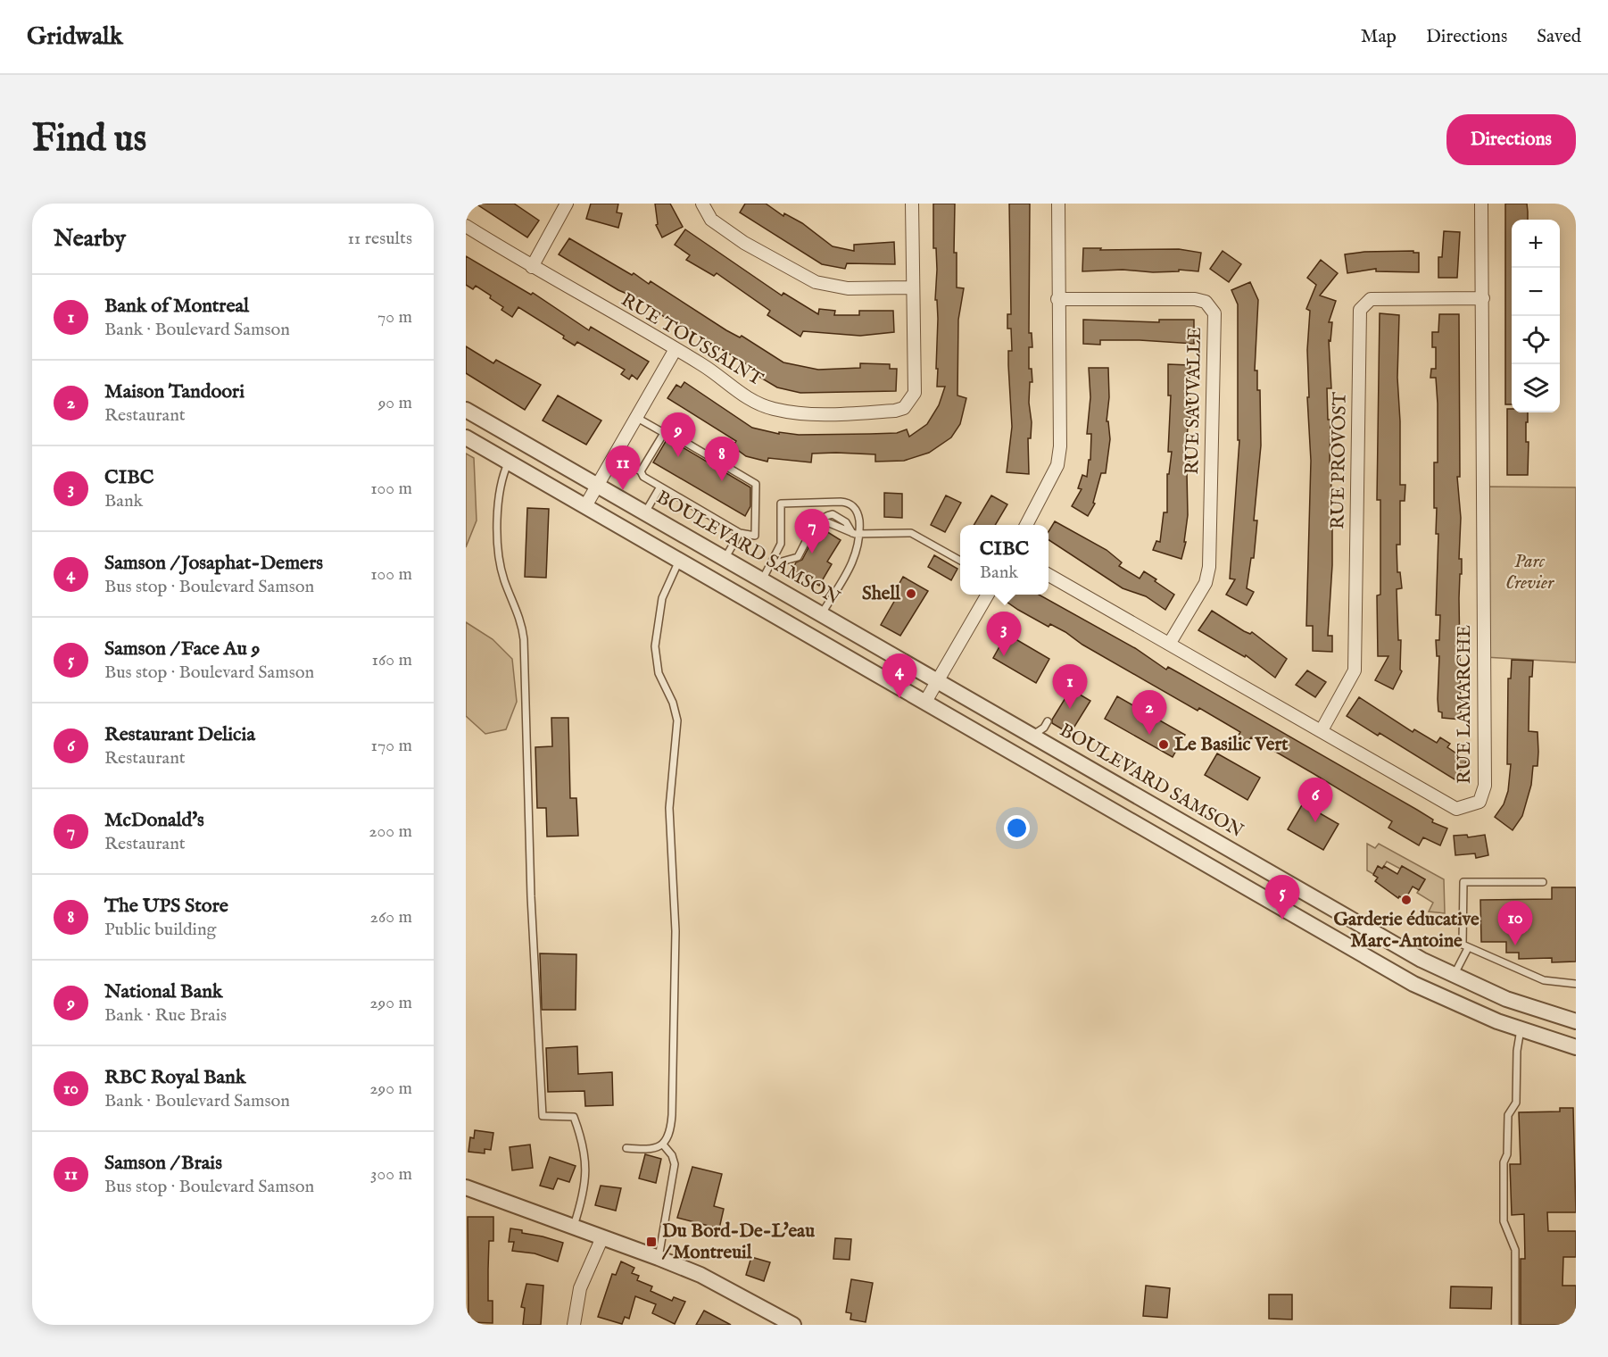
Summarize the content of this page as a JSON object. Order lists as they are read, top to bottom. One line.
{"streets":{"street":["RUE TOUSSAINT","RUE SAUVALLE","RUE PROVOST","BOULEVARD SAMSON","RUE LAMARCHE"]},"crossings":[["RUE SAUVALLE","RUE LAMARCHE"],["RUE PROVOST","RUE LAMARCHE"]],"parks":["Parc Crevier"],"places":{"other":["Shell","Le Basilic Vert","Garderie éducative Marc-Antoine"],"transit":["Du Bord-De-L'eau / Montreuil"]},"page":{"header":"Gridwalk","nav":["Map","Directions","Saved"],"buttons":"Directions","title":"Find us","heading":["Nearby","11 results"],"map_buttons":["+","−"],"list":[{"mark":"1","name":"Bank of Montreal","note":"Bank · Boulevard Samson","value":"70 m"},{"mark":"2","name":"Maison Tandoori","note":"Restaurant","value":"90 m"},{"mark":"3","name":"CIBC","note":"Bank","value":"100 m"},{"mark":"4","name":"Samson / Josaphat-Demers","note":"Bus stop · Boulevard Samson","value":"100 m"},{"mark":"5","name":"Samson / Face Au 9","note":"Bus stop · Boulevard Samson","value":"160 m"},{"mark":"6","name":"Restaurant Delicia","note":"Restaurant","value":"170 m"},{"mark":"7","name":"McDonald's","note":"Restaurant","value":"200 m"},{"mark":"8","name":"The UPS Store","note":"Public building","value":"260 m"},{"mark":"9","name":"National Bank","note":"Bank · Rue Brais","value":"290 m"},{"mark":"10","name":"RBC Royal Bank","note":"Bank · Boulevard Samson","value":"290 m"},{"mark":"11","name":"Samson / Brais","note":"Bus stop · Boulevard Samson","value":"300 m"}],"pins":["9","8","11","7","3","4","1","2","6","5","10"],"popup":["CIBC","Bank"]}}
